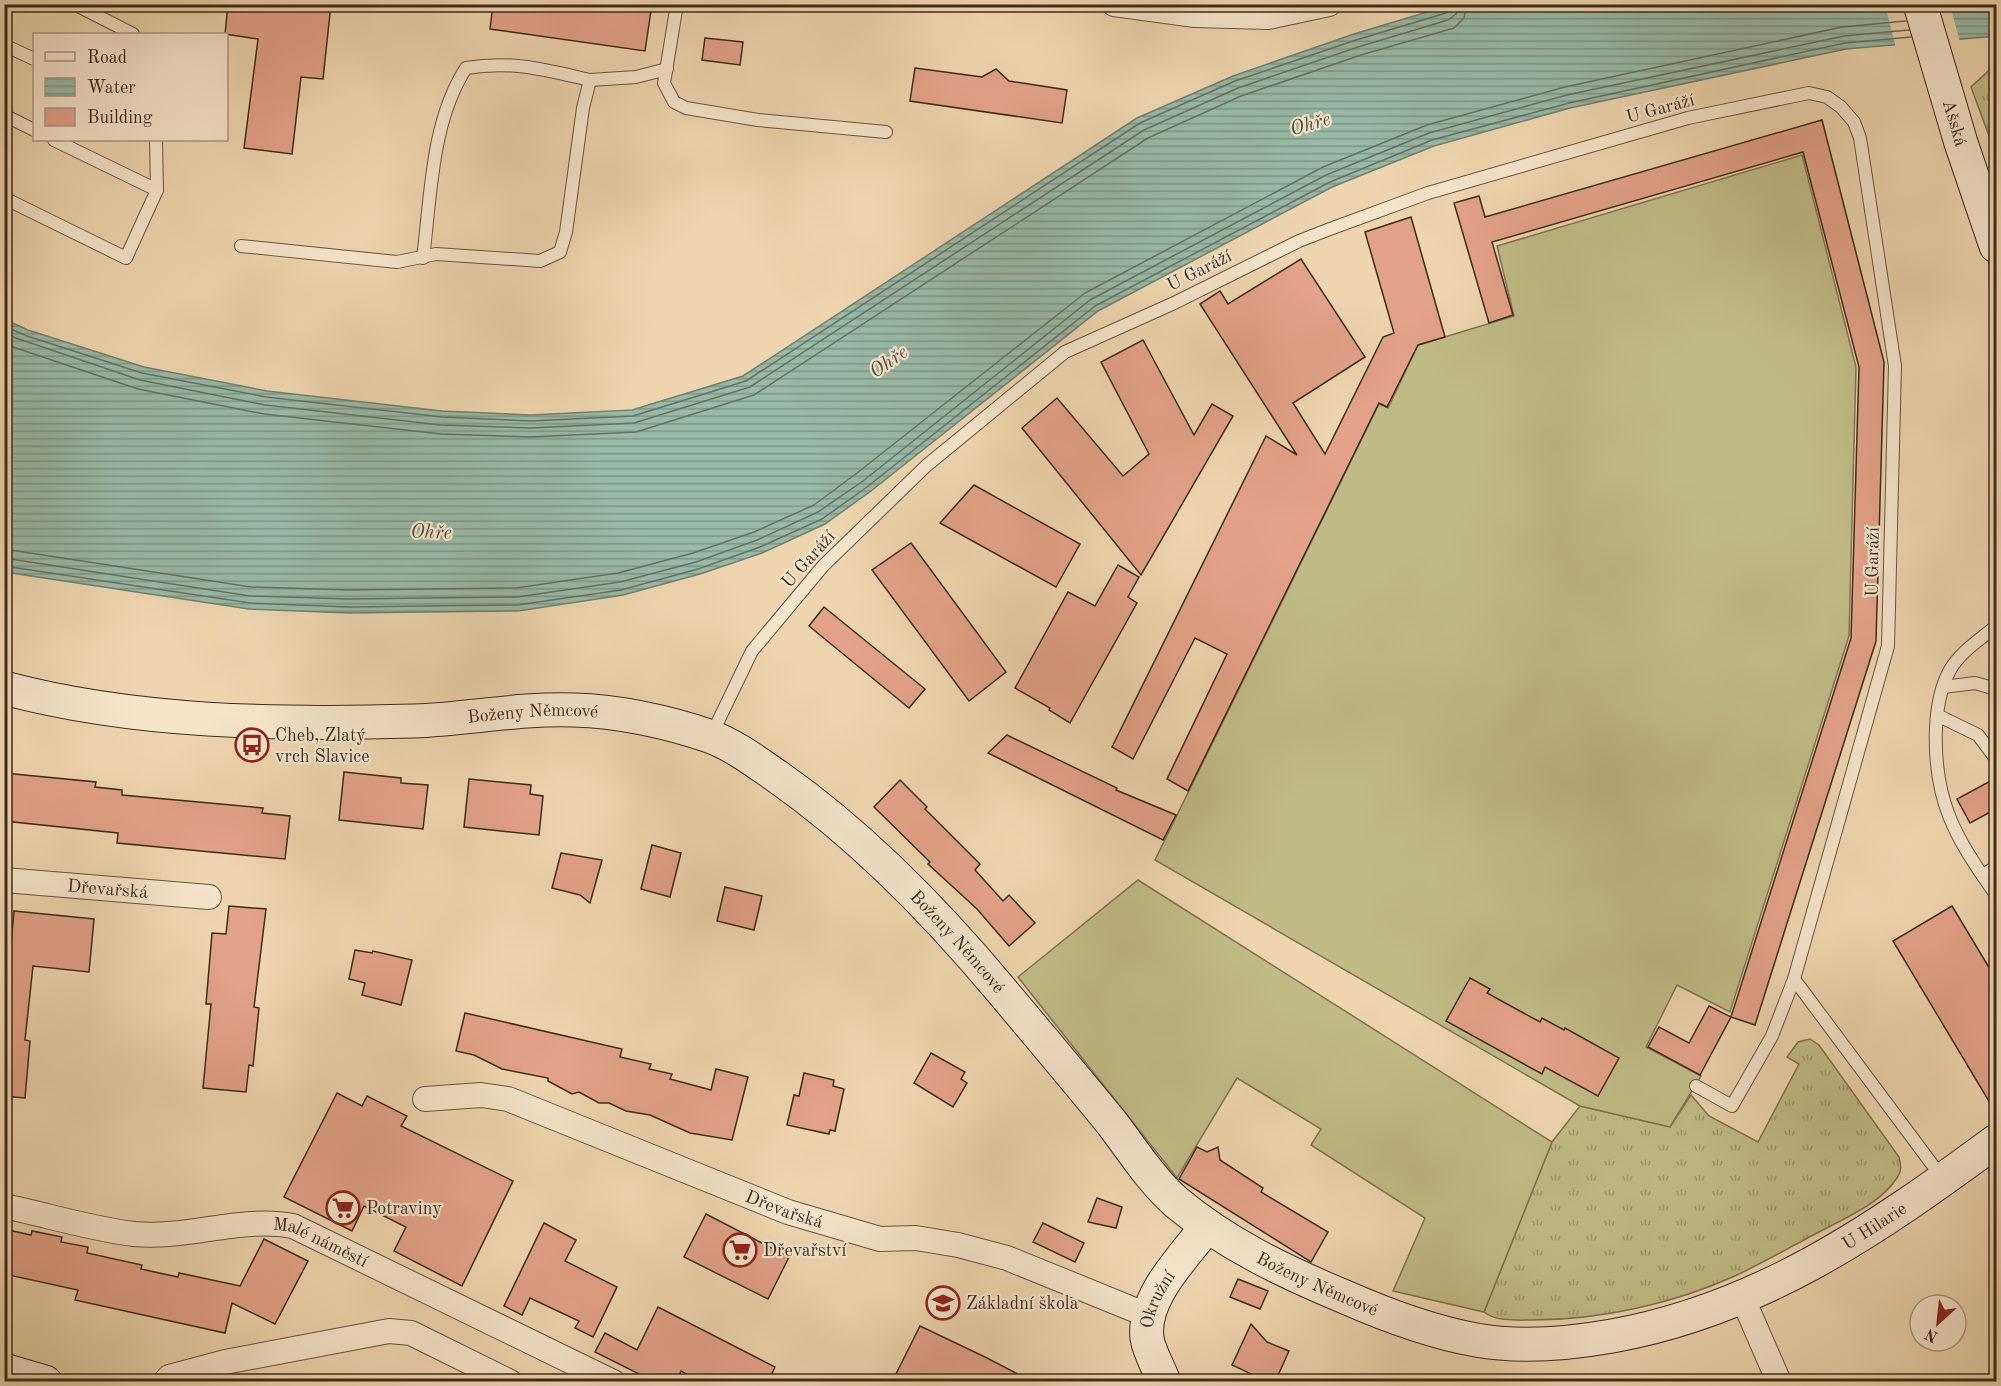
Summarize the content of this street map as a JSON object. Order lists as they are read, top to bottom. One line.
{"streets":{"street":["Ašská","Boženy Němcové","Dřevařská","U Hilarie","Malé náměstí","Okružní"],"lane":["U Garáží"]},"crossings":[["U Garáží","Boženy Němcové"],["Boženy Němcové","U Hilarie"],["Boženy Němcové","Okružní"],["Dřevařská","Okružní"]],"water":["Ohře"],"places":{"bus stop":["Cheb, Zlatý vrch Slavice"],"supermarket":["Potraviny","Dřevařství"],"school or university":["Základní škola"]},"legend":["Road","Water","Building"],"north":"bottom left"}
